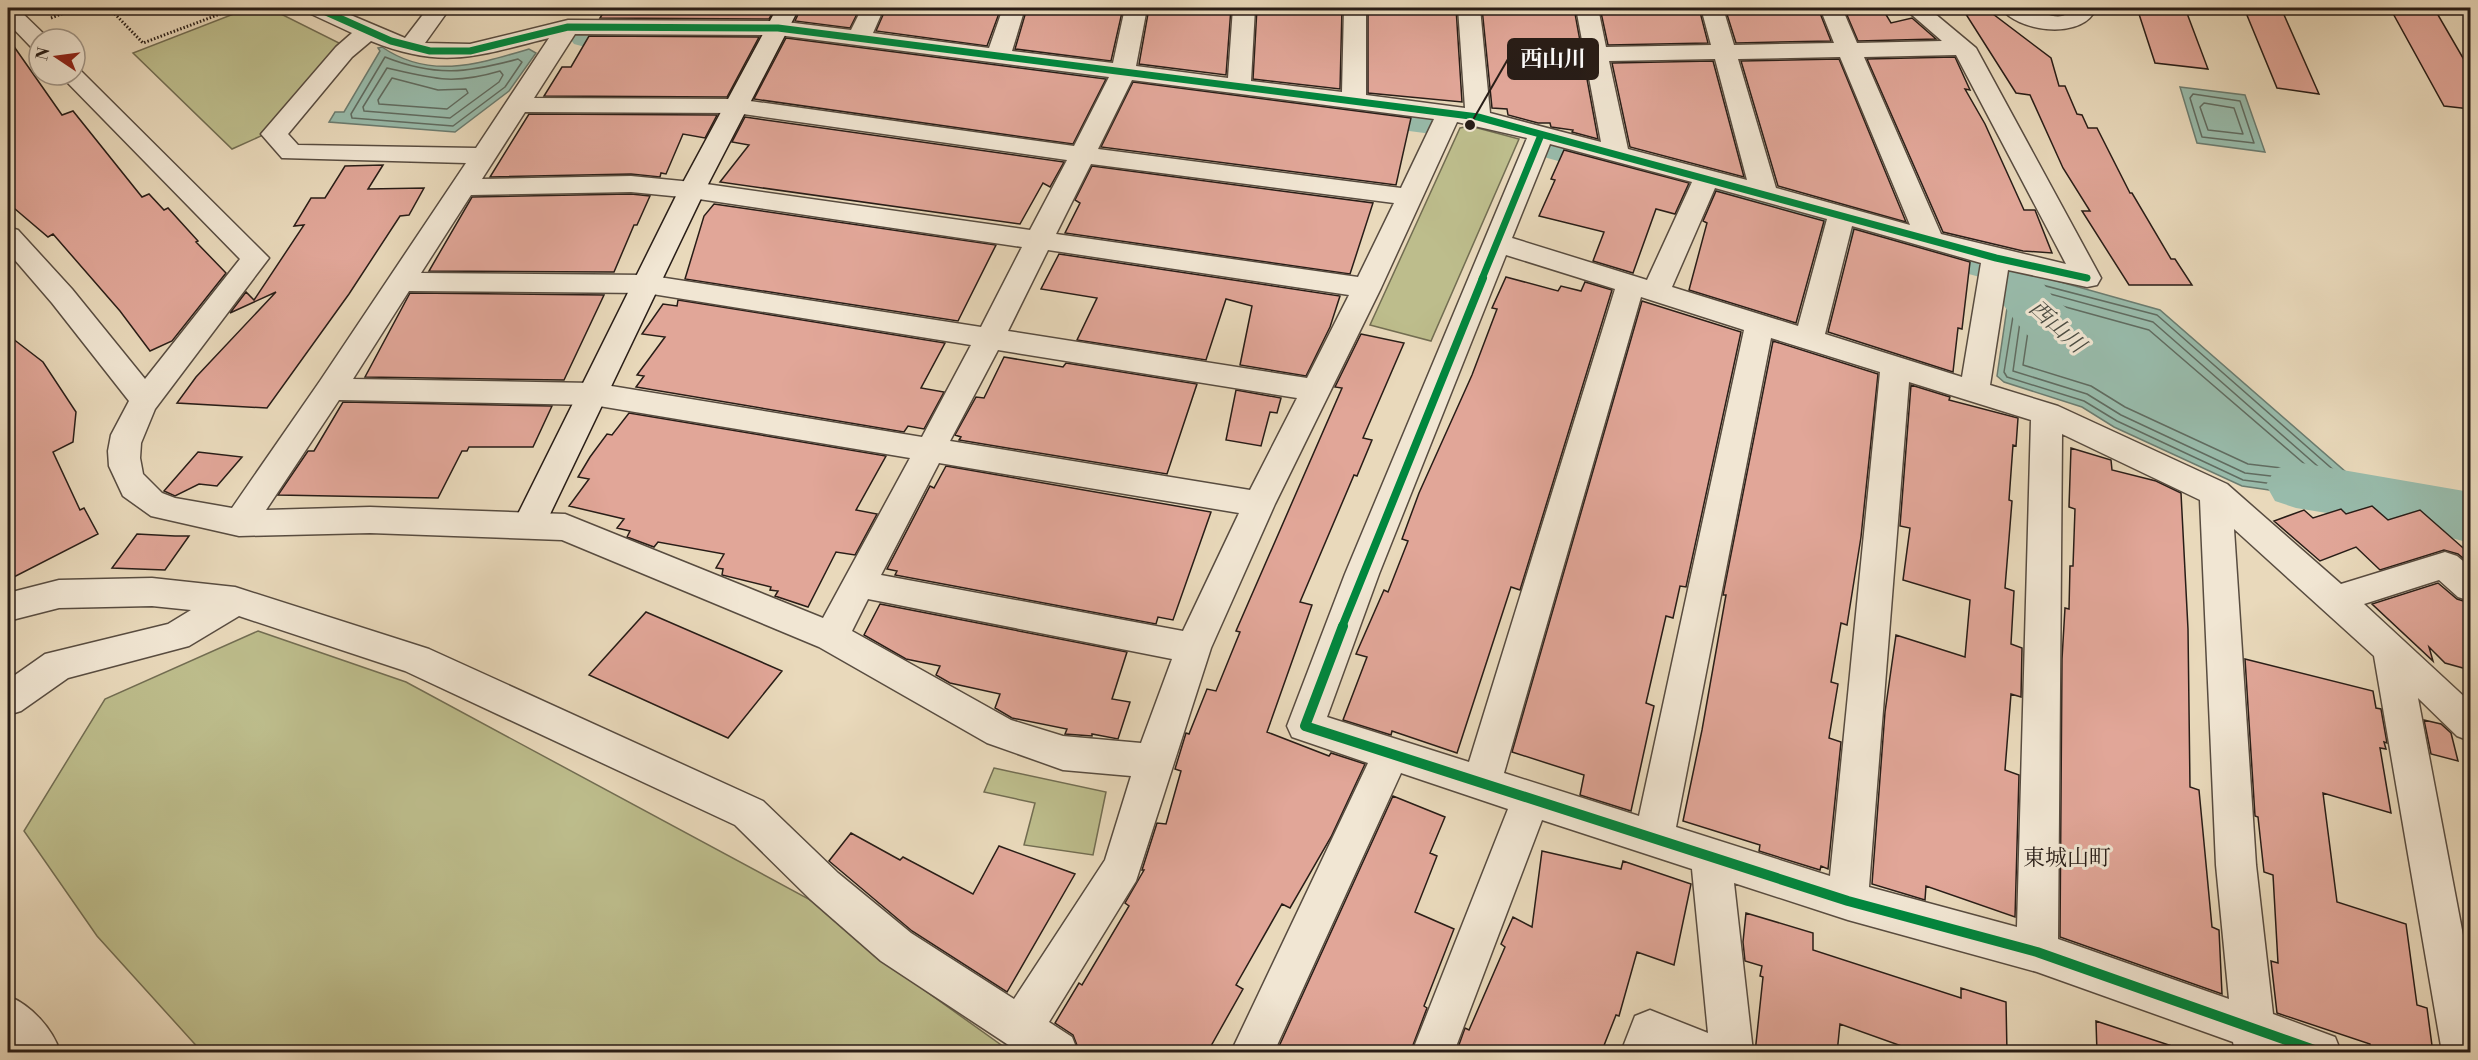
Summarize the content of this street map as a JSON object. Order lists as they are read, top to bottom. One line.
{"districts":["東城山町"],"water":["西山川"],"places":["西山川"],"north":"left"}
